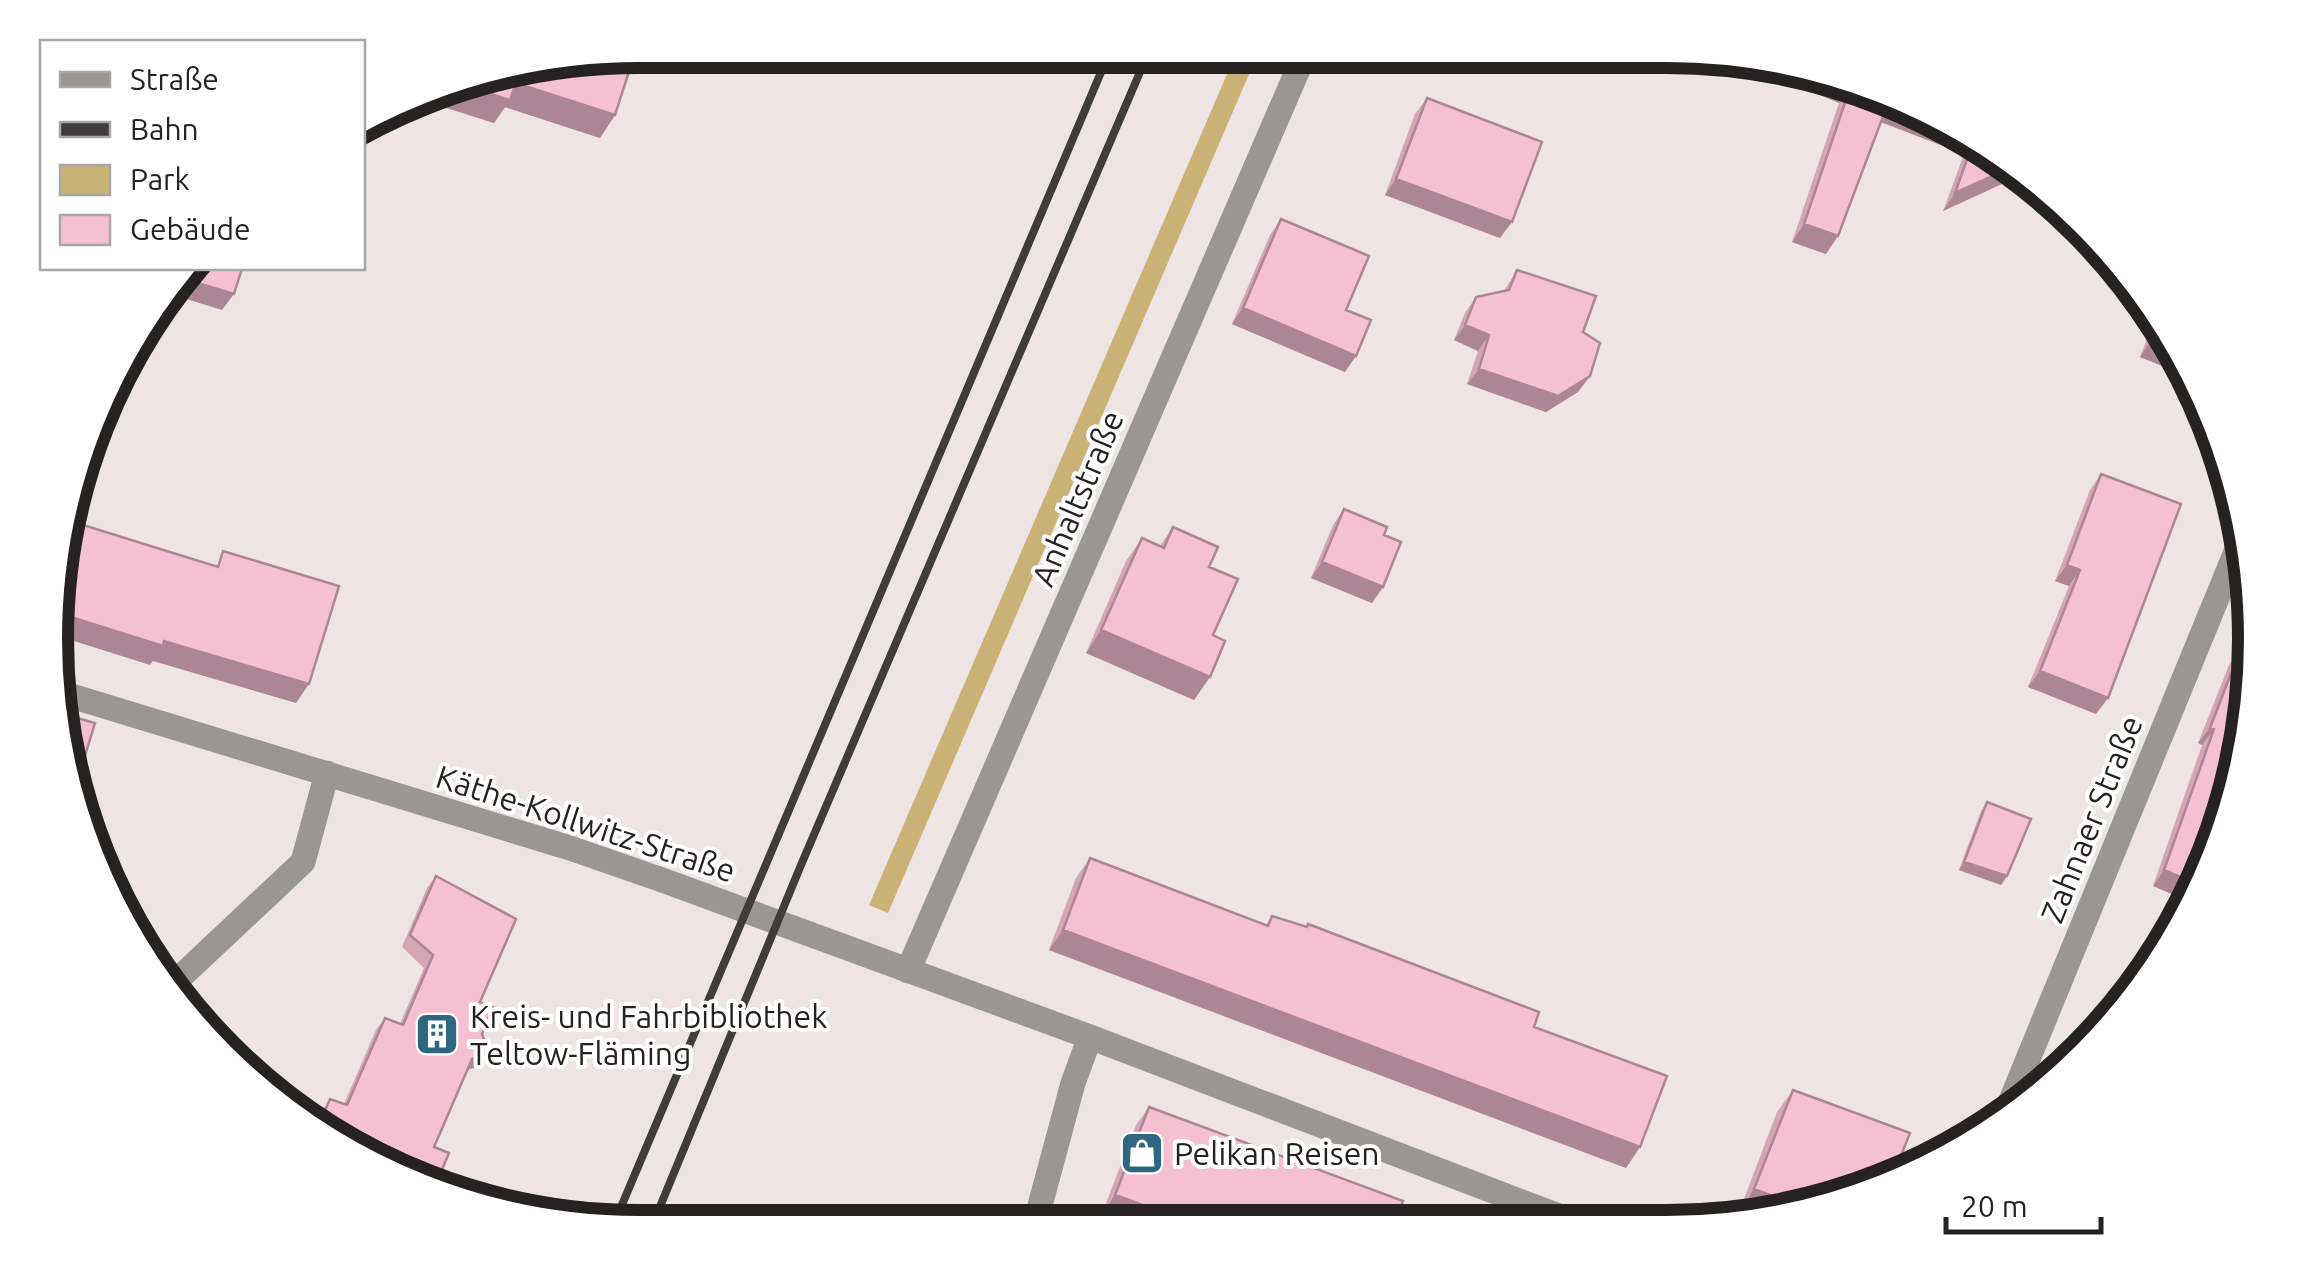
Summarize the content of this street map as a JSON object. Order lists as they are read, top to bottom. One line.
{"streets":{"street":["Anhaltstraße","Zahnaer Straße","Käthe-Kollwitz-Straße"]},"crossings":[["Anhaltstraße","Käthe-Kollwitz-Straße"]],"places":{"building":["Kreis- und Fahrbibliothek Teltow-Fläming"],"shop":["Pelikan Reisen"]},"legend":["Straße","Bahn","Park","Gebäude"],"scale_bar":"20 m"}
